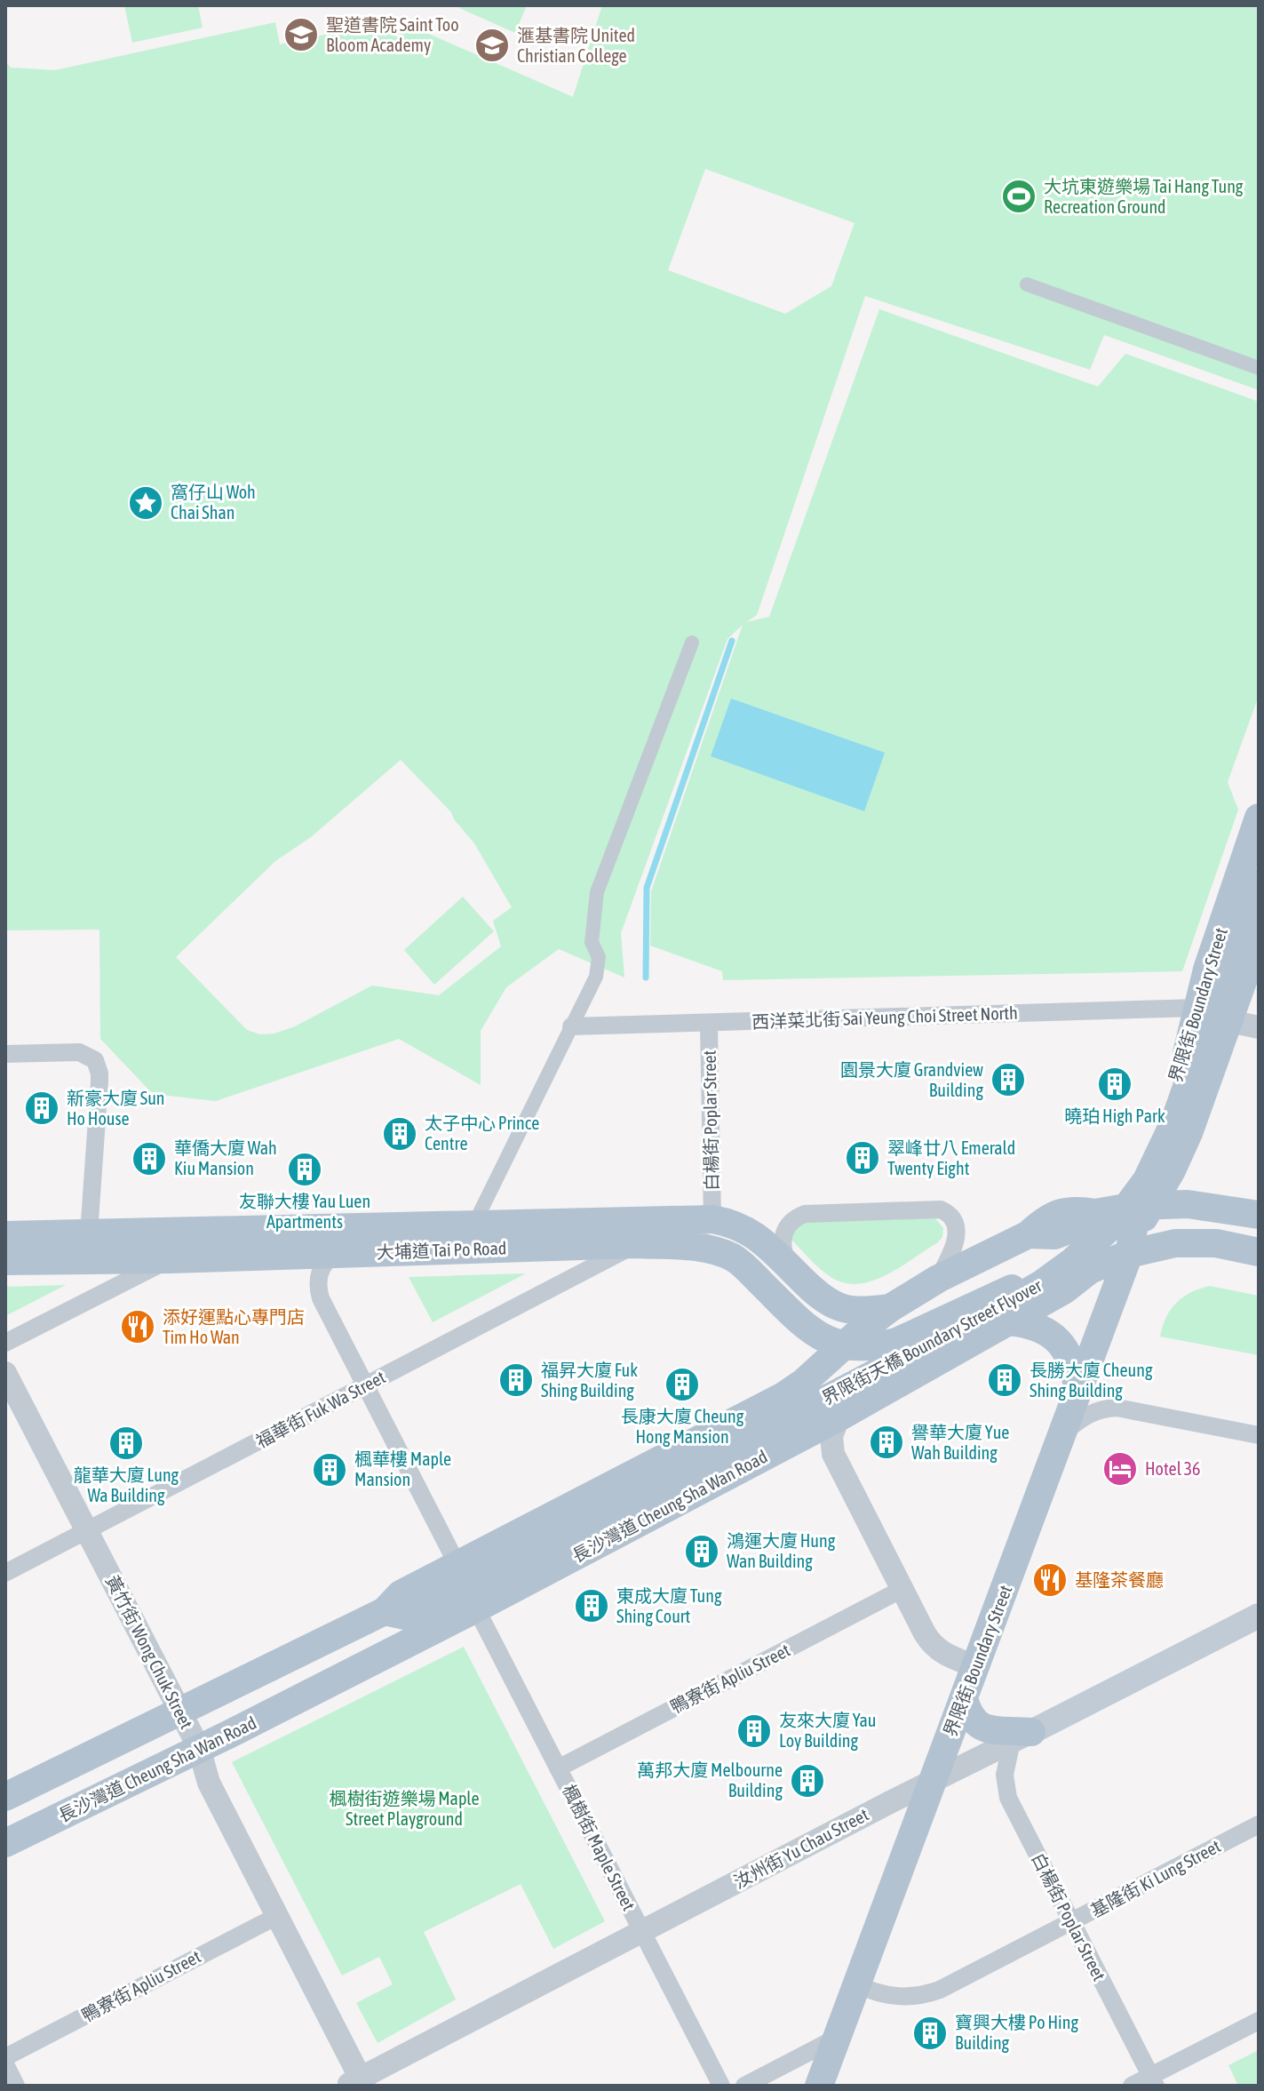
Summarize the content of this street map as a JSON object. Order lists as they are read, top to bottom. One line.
{"streets":{"main road":["界限街 Boundary Street","大埔道 Tai Po Road","界限街天橋 Boundary Street Flyover","長沙灣道 Cheung Sha Wan Road","汝州街 Yu Chau Street"],"street":["西洋菜北街 Sai Yeung Choi Street North","白楊街 Poplar Street","福華街 Fuk Wa Street","黃竹街 Wong Chuk Street","鴨寮街 Apliu Street","楓樹街 Maple Street","基隆街 Ki Lung Street"]},"crossings":[["界限街 Boundary Street","西洋菜北街 Sai Yeung Choi Street North"],["界限街 Boundary Street","汝州街 Yu Chau Street"],["界限街 Boundary Street","基隆街 Ki Lung Street"],["西洋菜北街 Sai Yeung Choi Street North","白楊街 Poplar Street"],["白楊街 Poplar Street","大埔道 Tai Po Road"],["白楊街 Poplar Street","汝州街 Yu Chau Street"],["白楊街 Poplar Street","基隆街 Ki Lung Street"],["大埔道 Tai Po Road","福華街 Fuk Wa Street"],["福華街 Fuk Wa Street","黃竹街 Wong Chuk Street"],["長沙灣道 Cheung Sha Wan Road","黃竹街 Wong Chuk Street"],["長沙灣道 Cheung Sha Wan Road","楓樹街 Maple Street"],["黃竹街 Wong Chuk Street","鴨寮街 Apliu Street"],["黃竹街 Wong Chuk Street","汝州街 Yu Chau Street"],["鴨寮街 Apliu Street","楓樹街 Maple Street"],["楓樹街 Maple Street","汝州街 Yu Chau Street"]],"parks":["楓樹街遊樂場 Maple Street Playground"],"places":{"school or university":["聖道書院 Saint Too Bloom Academy","滙基書院 United Christian College"],"sports":["大坑東遊樂場 Tai Hang Tung Recreation Ground"],"place":["窩仔山 Woh Chai Shan"],"building":["園景大廈 Grandview Building","曉珀 High Park","新豪大廈 Sun Ho House","太子中心 Prince Centre","翠峰廿八 Emerald Twenty Eight","華僑大廈 Wah Kiu Mansion","友聯大樓 Yau Luen Apartments","福昇大廈 Fuk Shing Building","長勝大廈 Cheung Shing Building","長康大廈 Cheung Hong Mansion","譽華大廈 Yue Wah Building","龍華大廈 Lung Wa Building","楓華樓 Maple Mansion","鴻運大廈 Hung Wan Building","東成大廈 Tung Shing Court","友來大廈 Yau Loy Building","萬邦大廈 Melbourne Building","寶興大樓 Po Hing Building"],"restaurant":["添好運點心專門店 Tim Ho Wan","基隆茶餐廳"],"hotel":["Hotel 36"]}}
